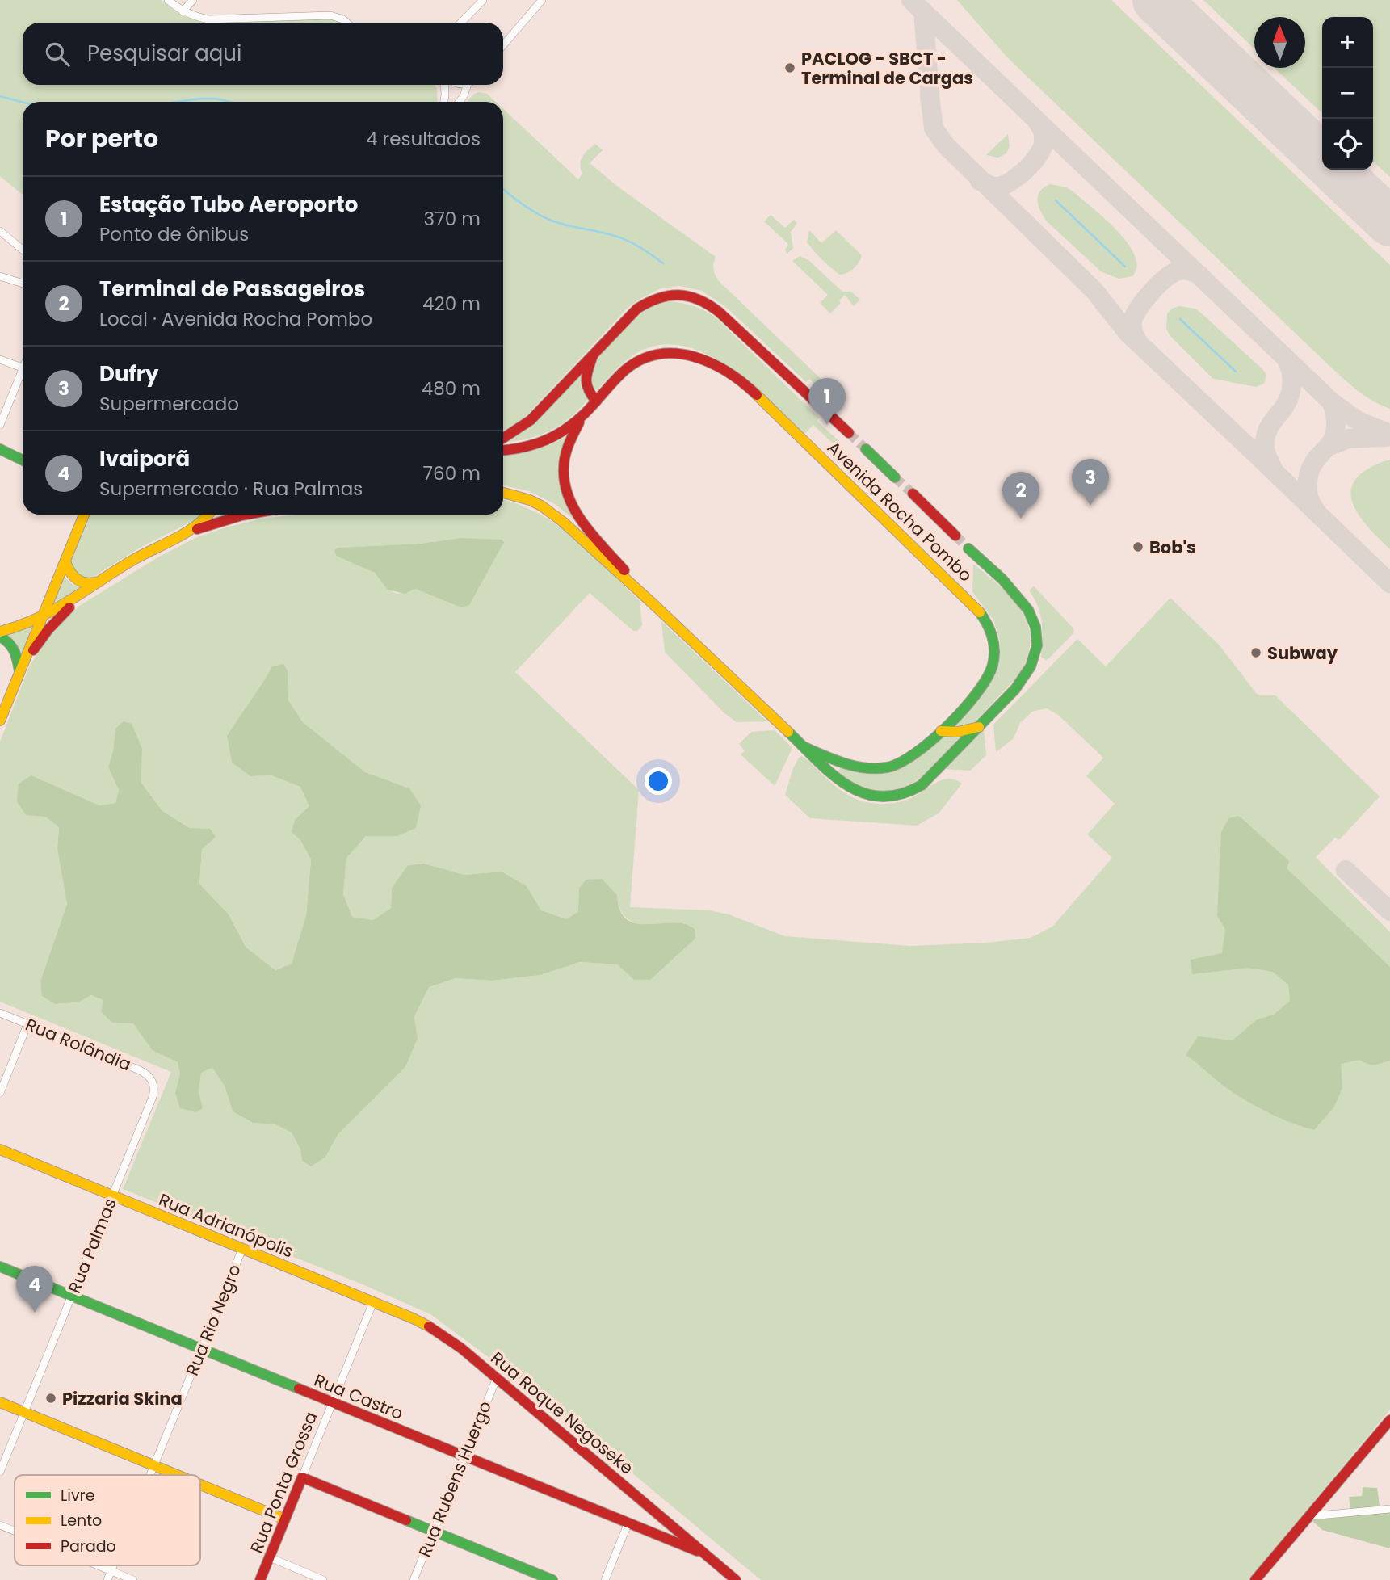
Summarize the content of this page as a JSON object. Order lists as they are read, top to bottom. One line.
{"streets":{"main road":["Avenida Rocha Pombo","Rua Adrianópolis","Rua Castro","Rua Roque Negoseke","Rua Ponta Grossa"],"street":["Rua Rolândia","Rua Palmas","Rua Rio Negro","Rua Rubens Huergo"]},"crossings":[["Rua Rolândia","Rua Palmas"],["Rua Adrianópolis","Rua Palmas"],["Rua Adrianópolis","Rua Rio Negro"],["Rua Adrianópolis","Rua Roque Negoseke"],["Rua Adrianópolis","Rua Ponta Grossa"],["Rua Palmas","Rua Castro"],["Rua Rio Negro","Rua Castro"],["Rua Castro","Rua Roque Negoseke"],["Rua Castro","Rua Rubens Huergo"],["Rua Castro","Rua Ponta Grossa"],["Rua Roque Negoseke","Rua Rubens Huergo"]],"places":["PACLOG - SBCT - Terminal de Cargas","Bob's","Subway","Pizzaria Skina"],"legend":["Livre","Lento","Parado"],"north":"top","page":{"map_buttons":["+","−"],"search":"Pesquisar aqui","heading":["Por perto","4 resultados"],"list":[{"mark":"1","name":"Estação Tubo Aeroporto","note":"Ponto de ônibus","value":"370 m"},{"mark":"2","name":"Terminal de Passageiros","note":"Local · Avenida Rocha Pombo","value":"420 m"},{"mark":"3","name":"Dufry","note":"Supermercado","value":"480 m"},{"mark":"4","name":"Ivaiporã","note":"Supermercado · Rua Palmas","value":"760 m"}],"pins":["1","3","2","4"]}}
